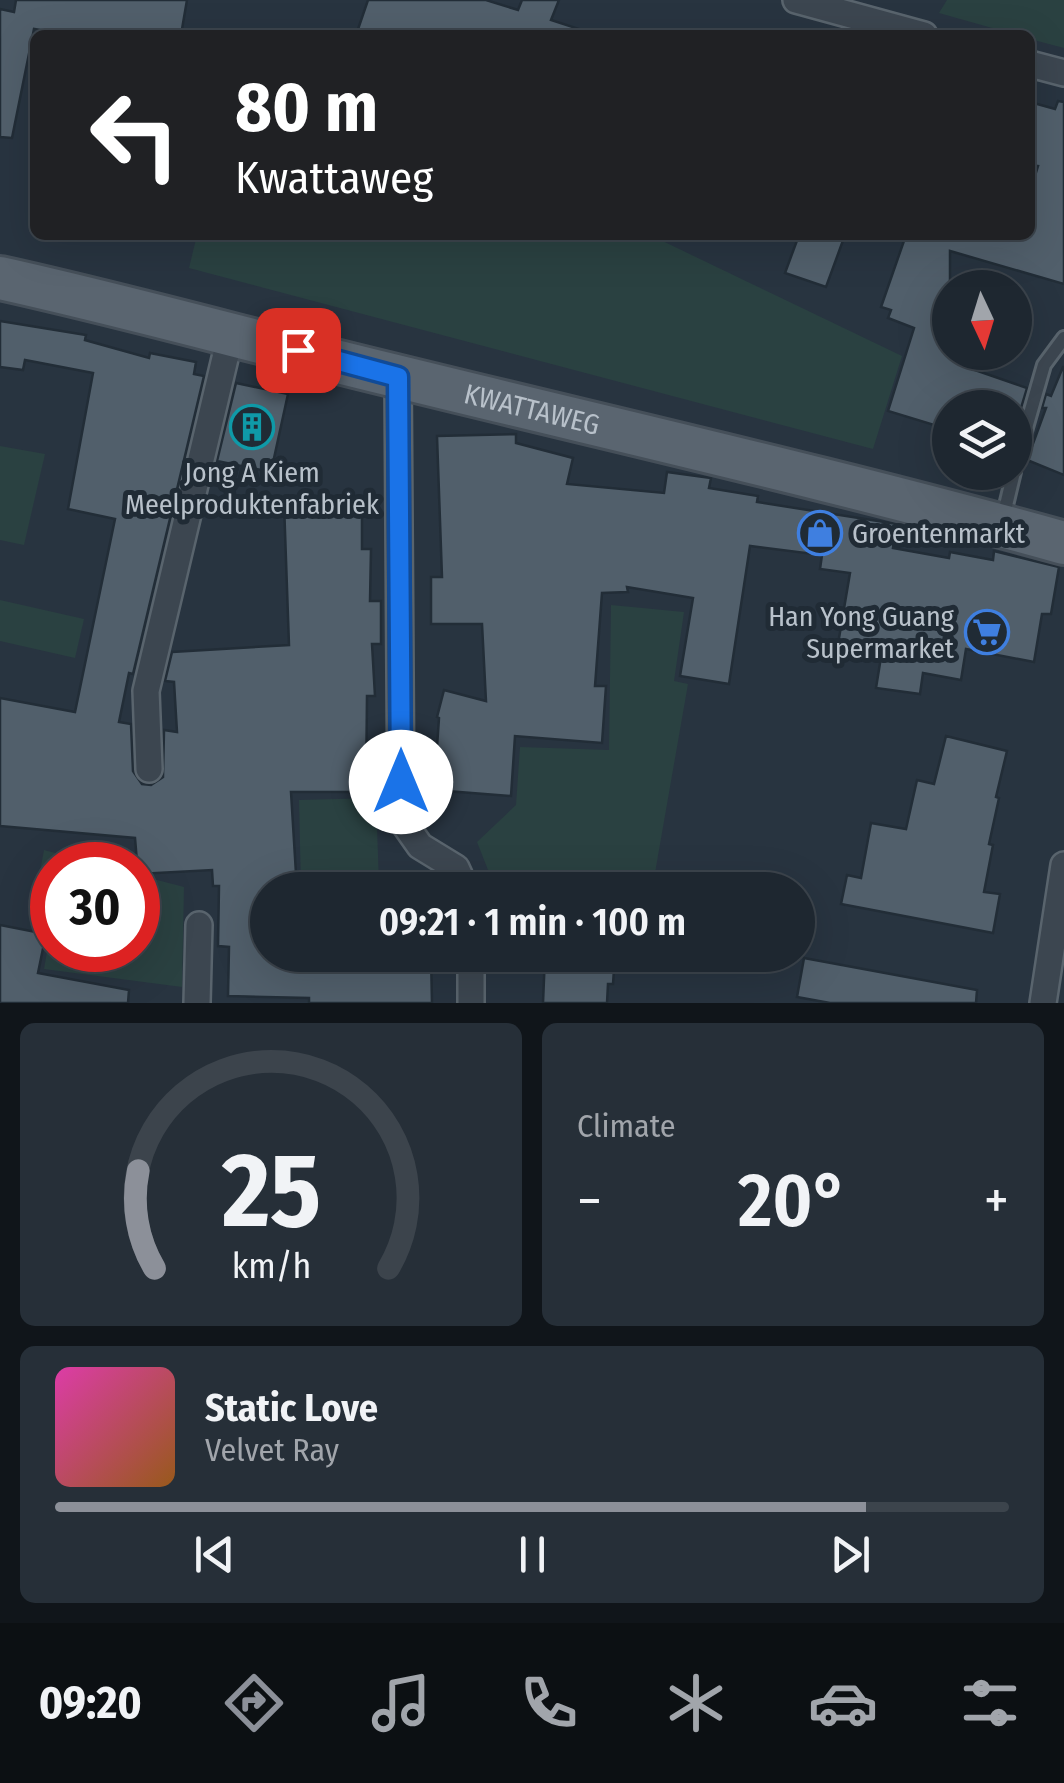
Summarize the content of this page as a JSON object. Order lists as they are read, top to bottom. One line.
{"streets":{"main road":["KWATTAWEG"]},"places":{"building":["Jong A Kiem Meelproduktenfabriek"],"shop":["Groentenmarkt"],"supermarket":["Han Yong Guang Supermarket"]},"north":"bottom","page":{"turn":["80 m","Kwattaweg"],"limit":"30","trip":"09:21 · 1 min · 100 m","tile":"Climate","heat":["−","20°","+"],"song":["Static Love","Velvet Ray"],"tabs":"09:20","gauge":["25","km/h"]}}
